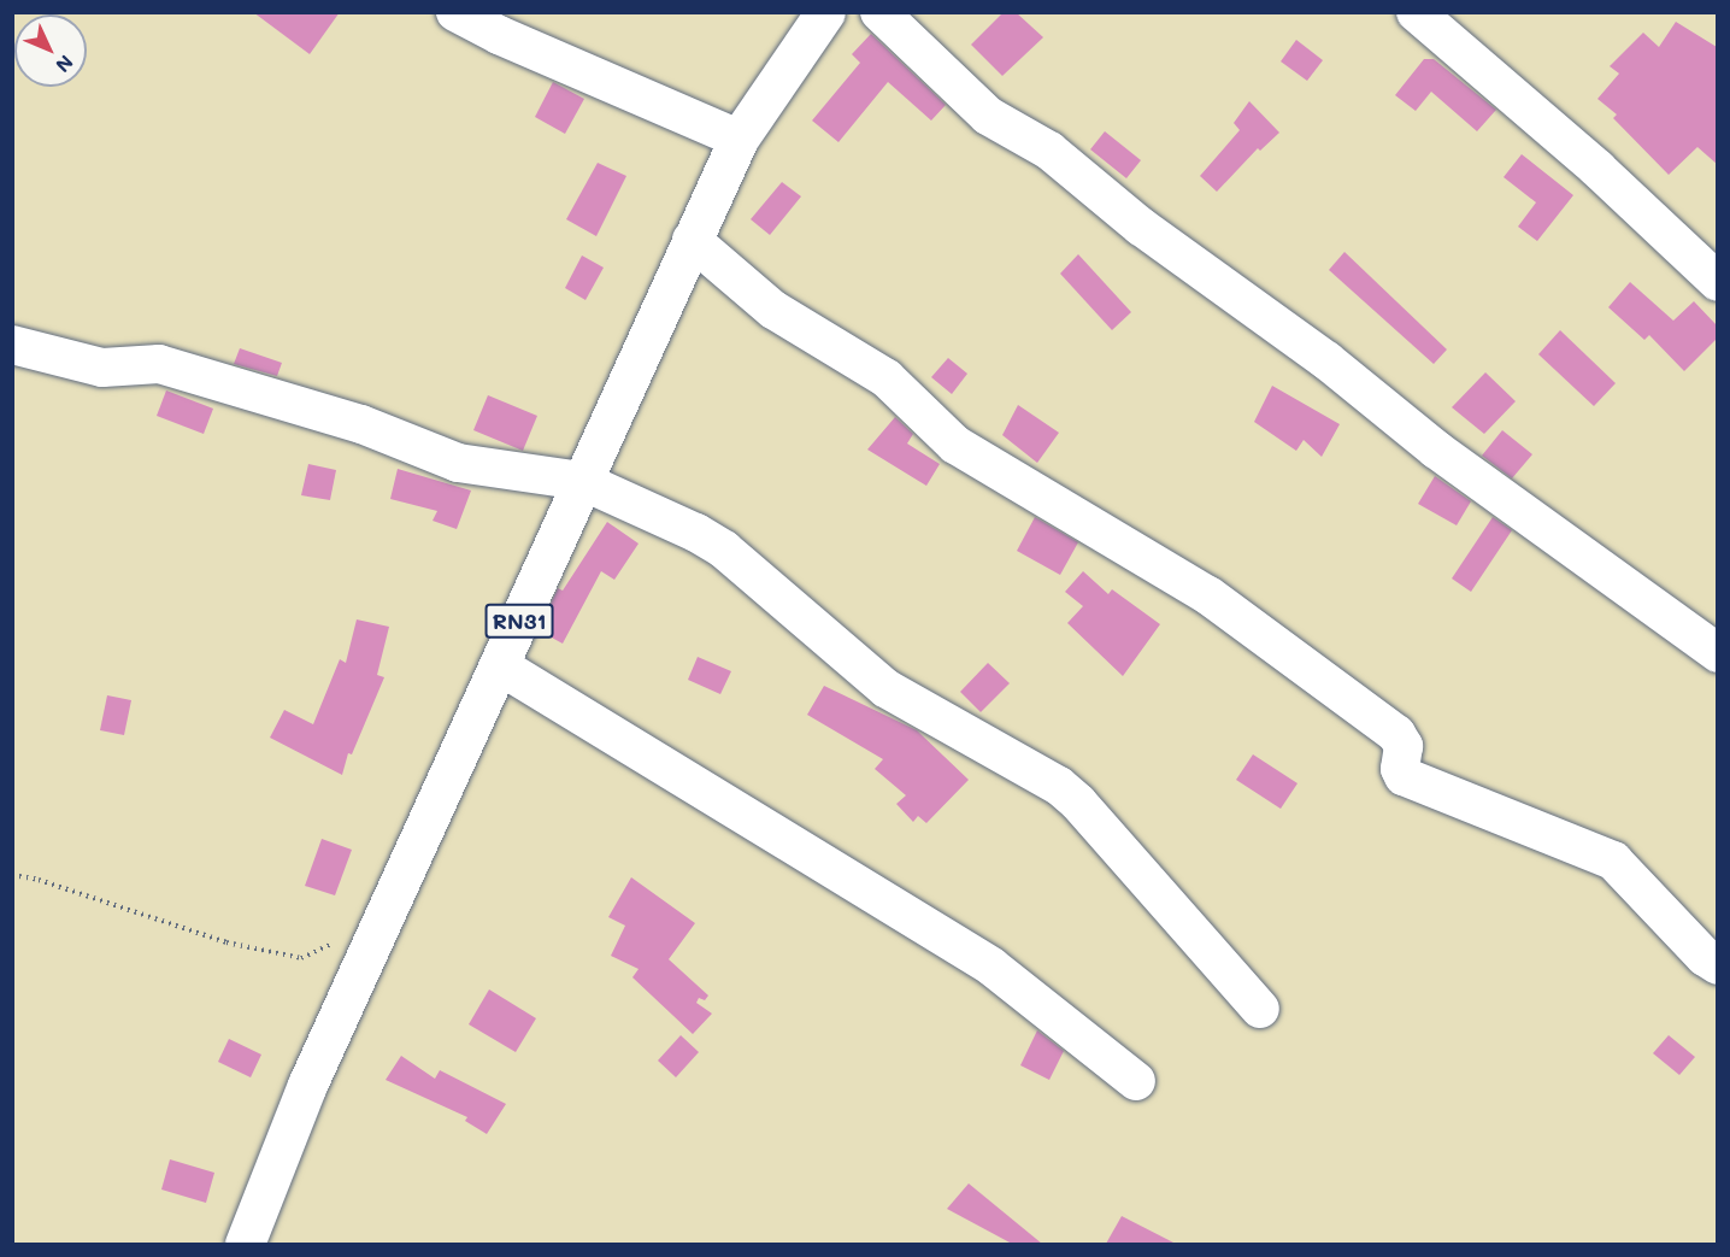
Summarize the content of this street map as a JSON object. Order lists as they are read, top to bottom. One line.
{"streets":{"main road":["RN31"]},"north":"bottom right"}
